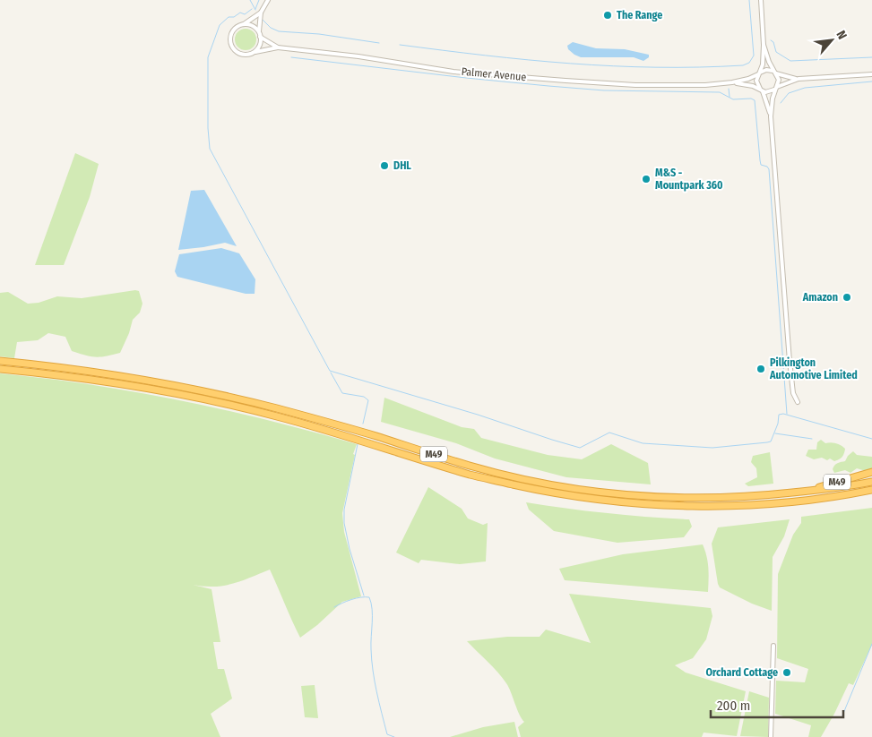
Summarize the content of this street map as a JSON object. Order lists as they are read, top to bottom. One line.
{"streets":{"highway":["M49"],"street":["Palmer Avenue"]},"places":["The Range","DHL","M&S - Mountpark 360","Amazon","Pilkington Automotive Limited","Orchard Cottage"],"scale_bar":"200 m","north":"top right"}
